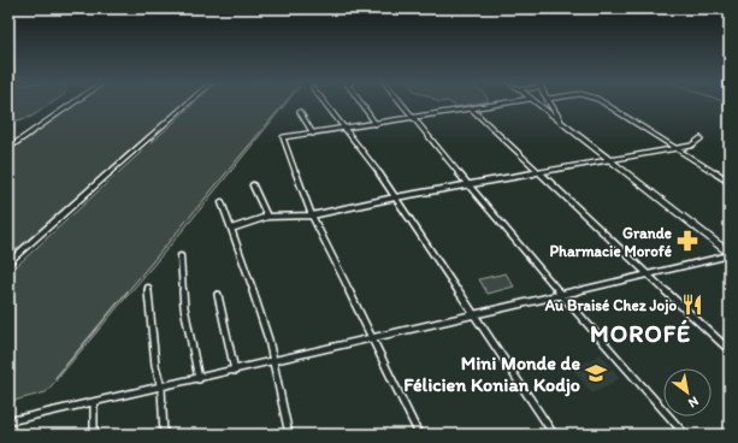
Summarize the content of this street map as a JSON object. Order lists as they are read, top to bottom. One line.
{"districts":["MOROFÉ"],"places":{"pharmacy":["Grande Pharmacie Morofé"],"restaurant":["Au Braisé Chez Jojo"],"school or university":["Mini Monde de Félicien Konian Kodjo"]},"north":"bottom right"}
